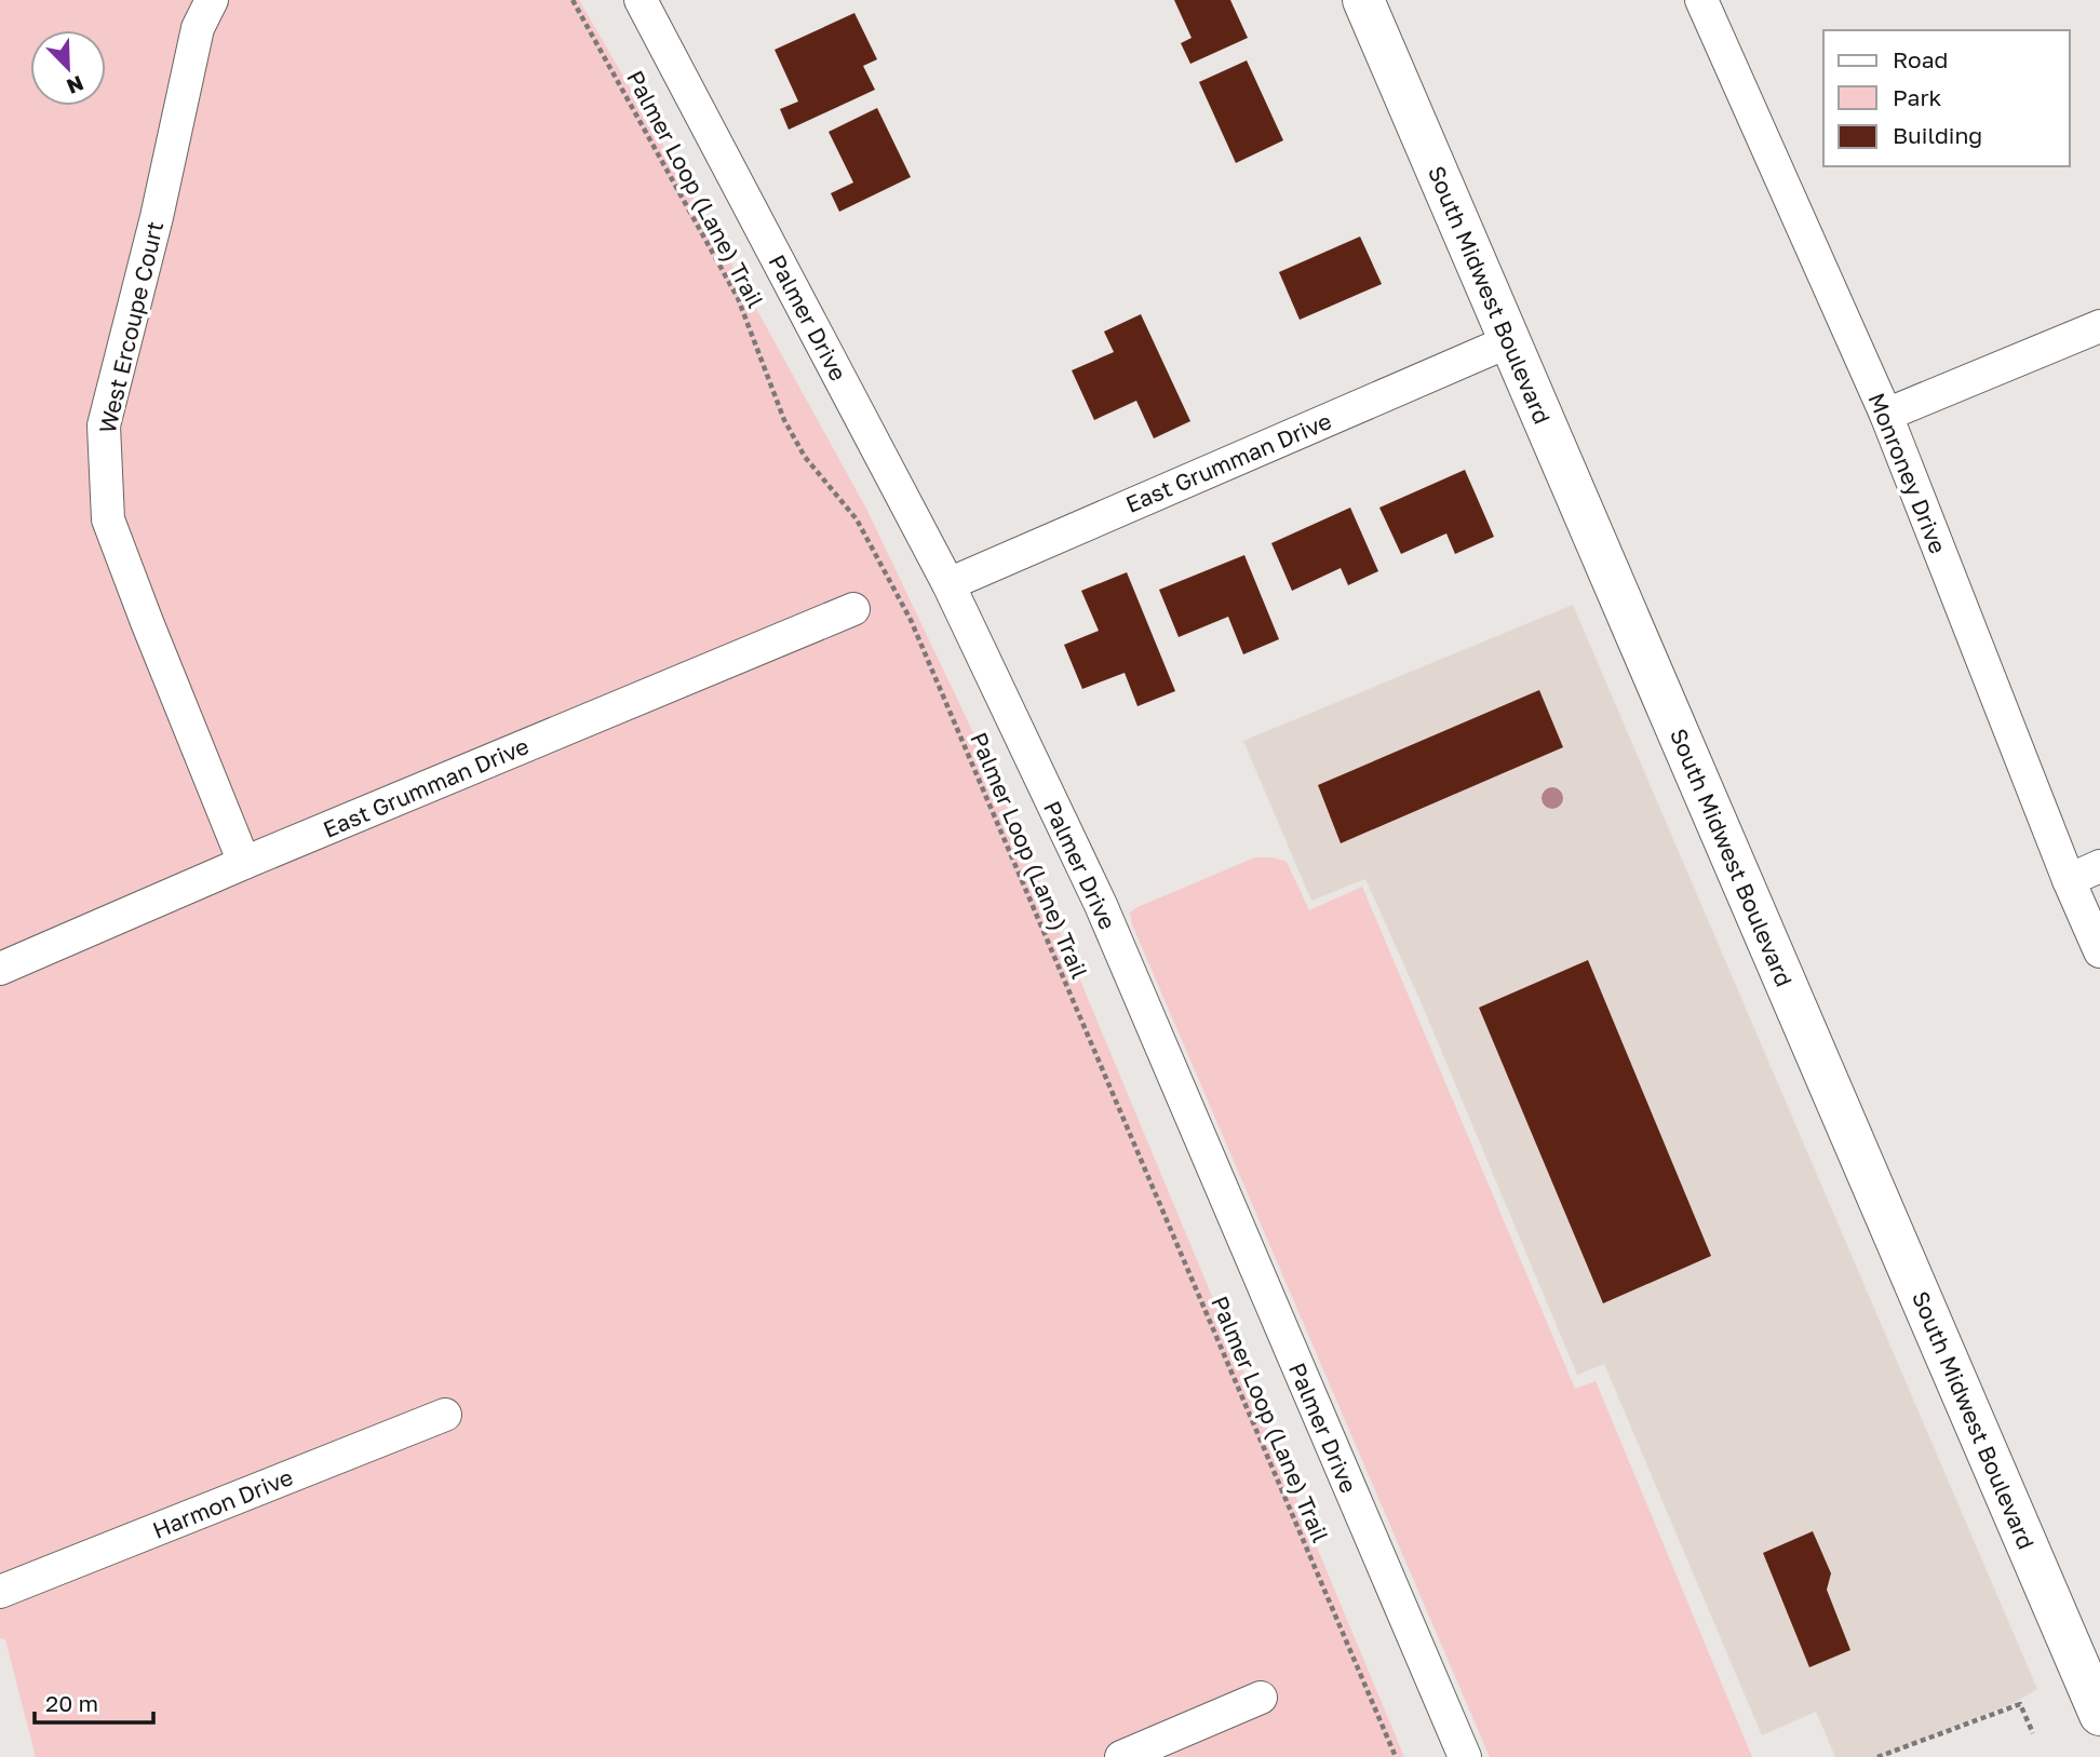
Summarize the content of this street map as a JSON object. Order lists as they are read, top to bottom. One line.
{"streets":{"main road":["South Midwest Boulevard"],"street":["Palmer Drive","West Ercoupe Court","East Grumman Drive","Monroney Drive","Harmon Drive"],"path":["Palmer Loop (Lane) Trail"]},"crossings":[["South Midwest Boulevard","East Grumman Drive"],["Palmer Drive","East Grumman Drive"],["West Ercoupe Court","East Grumman Drive"]],"legend":["Road","Park","Building"],"scale_bar":"20 m","north":"bottom right"}
